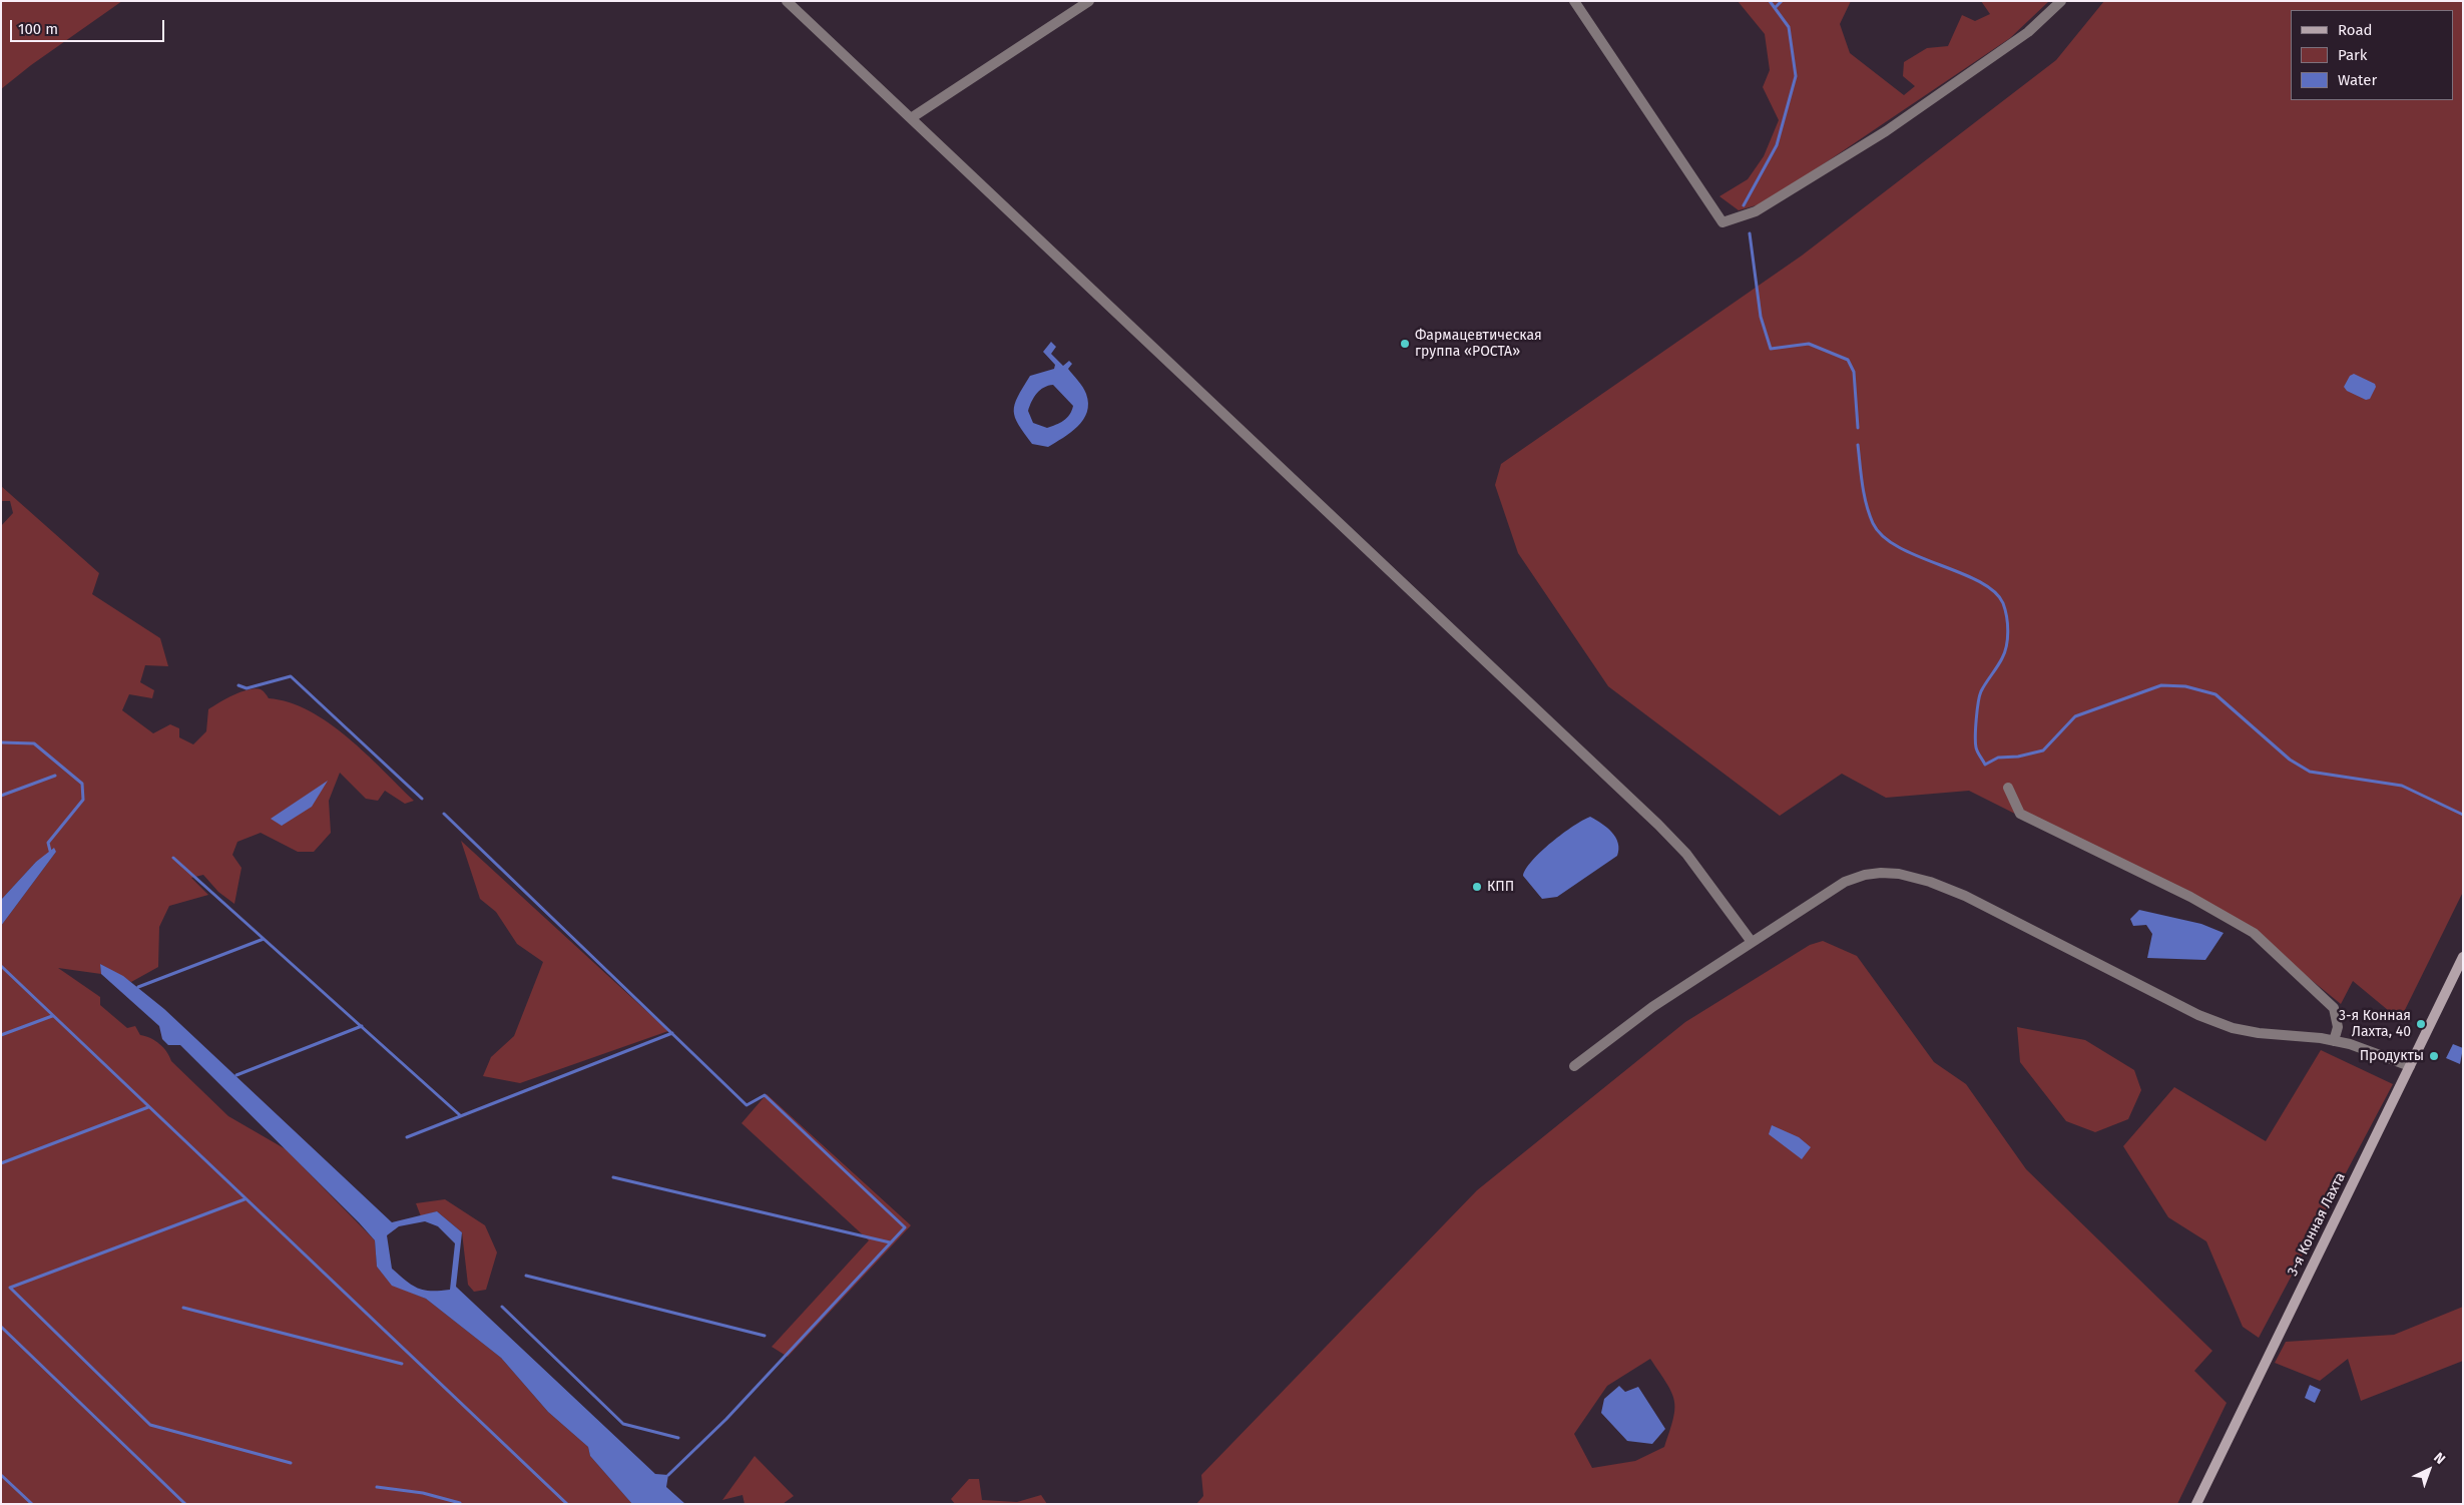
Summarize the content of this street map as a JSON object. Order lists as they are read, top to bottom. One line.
{"streets":{"main road":["3-я Конная Лахта"]},"places":["Фармацевтическая группа «РОСТА»","КПП","3-я Конная Лахта, 40","Продукты"],"legend":["Road","Park","Water"],"scale_bar":"100 m","north":"top right"}
